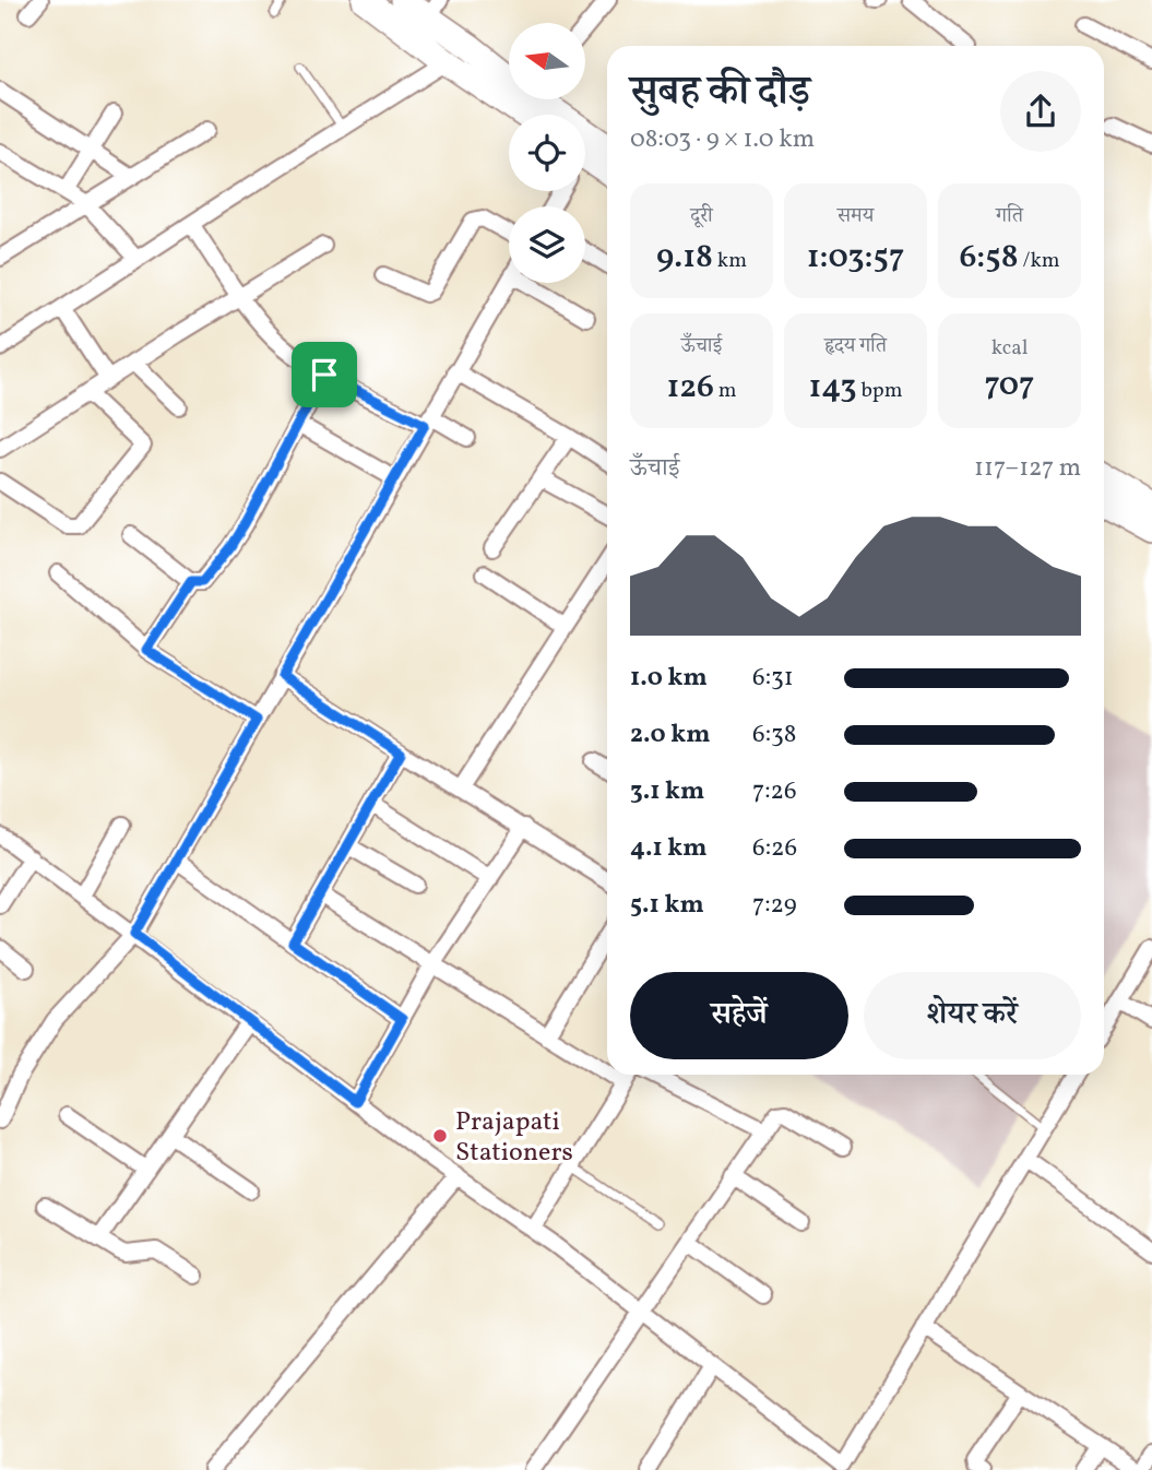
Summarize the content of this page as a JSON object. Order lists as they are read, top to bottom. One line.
{"places":["Prajapati Stationers"],"north":"left","page":{"heading":["सुबह की दौड़","08:03 · 9 × 1.0 km"],"stats":[["दूरी","9.18 km"],["समय","1:03:57"],["गति","6:58 /km"],["ऊँचाई","126 m"],["हृदय गति","143 bpm"],["kcal","707"]],"chart":["ऊँचाई","117–127 m"],"list":[{"name":"1.0 km","note":"6:31"},{"name":"2.0 km","note":"6:38"},{"name":"3.1 km","note":"7:26"},{"name":"4.1 km","note":"6:26"},{"name":"5.1 km","note":"7:29"}],"buttons":["सहेजें","शेयर करें"]}}
